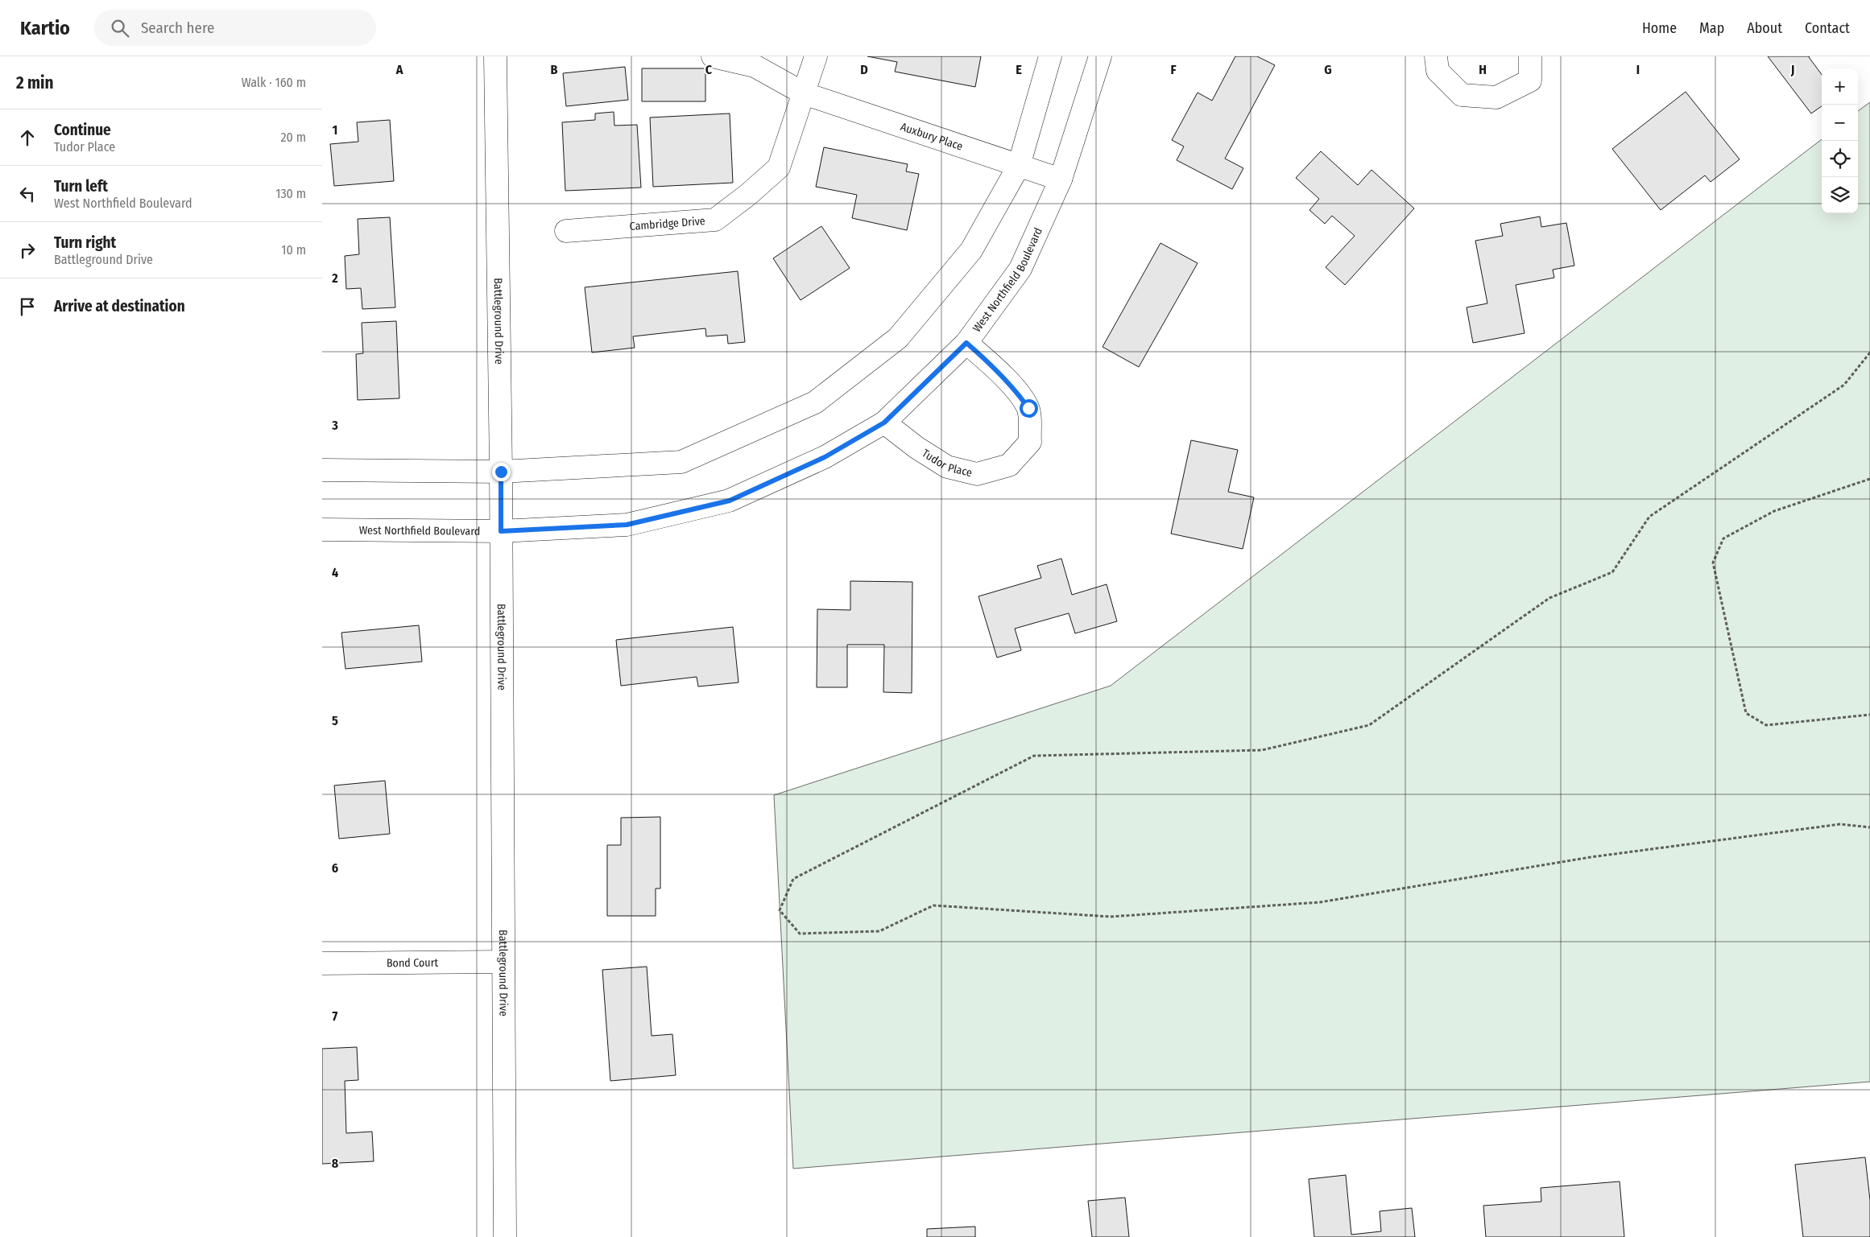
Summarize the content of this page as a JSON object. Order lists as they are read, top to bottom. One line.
{"streets":{"street":["Auxbury Place","Cambridge Drive","West Northfield Boulevard","Battleground Drive","Tudor Place","Bond Court"]},"crossings":[["Auxbury Place","Cambridge Drive"],["Auxbury Place","West Northfield Boulevard"],["West Northfield Boulevard","Battleground Drive"],["West Northfield Boulevard","Tudor Place"],["Battleground Drive","Bond Court"]],"page":{"header":"Kartio","search":"Search here","nav":["Home","Map","About","Contact"],"heading":["2 min","Walk · 160 m"],"map_buttons":["+","−"],"list":[["Continue","Tudor Place","20 m"],["Turn left","West Northfield Boulevard","130 m"],["Turn right","Battleground Drive","10 m"],"Arrive at destination"]},"grid":{"columns":["A","B","C","D","E","F","G","H","I","J"],"rows":["1","2","3","4","5","6","7","8"]}}
